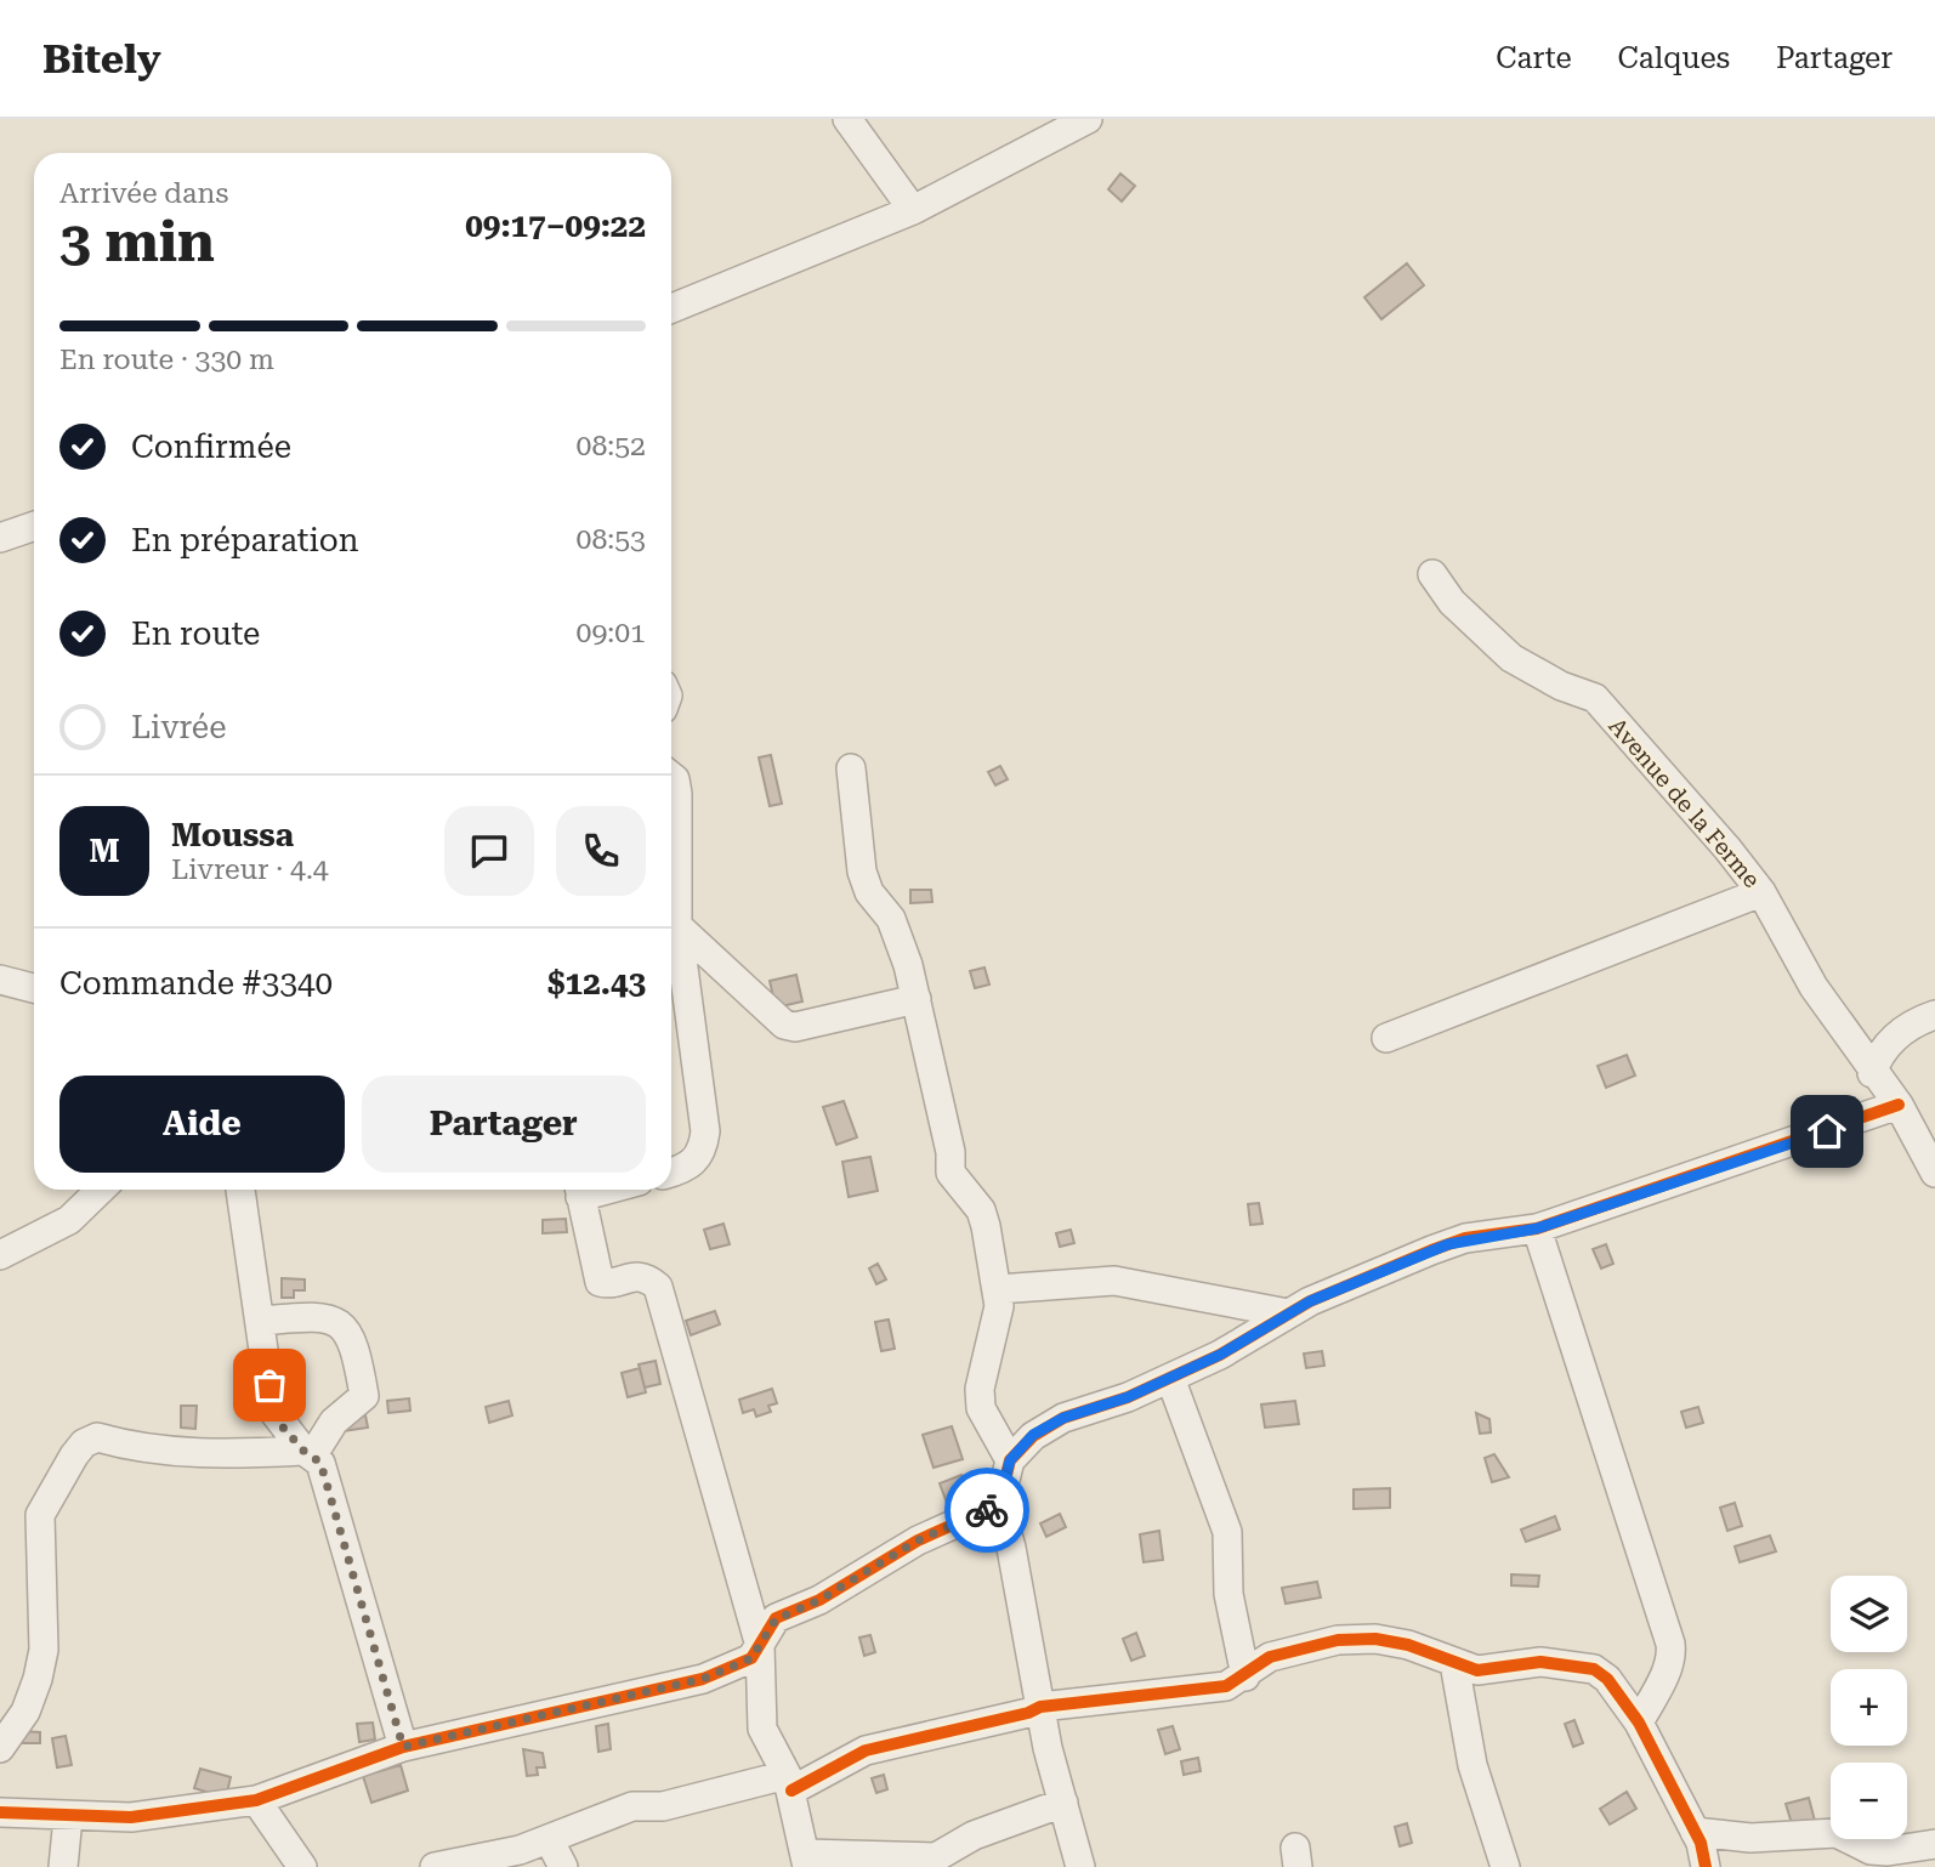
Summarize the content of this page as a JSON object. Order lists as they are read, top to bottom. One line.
{"streets":{"street":["Avenue de la Ferme"]},"page":{"header":"Bitely","nav":["Carte","Calques","Partager"],"heading":["3 min","Arrivée dans","09:17–09:22"],"panel":["Moussa","Livreur · 4.4","Commande #3340","$12.43"],"bar":"En route · 330 m","list":[["Confirmée","08:52"],["En préparation","08:53"],["En route","09:01"],"Livrée"],"round":"M","buttons":["Aide","Partager"],"map_buttons":["+","−"]}}
